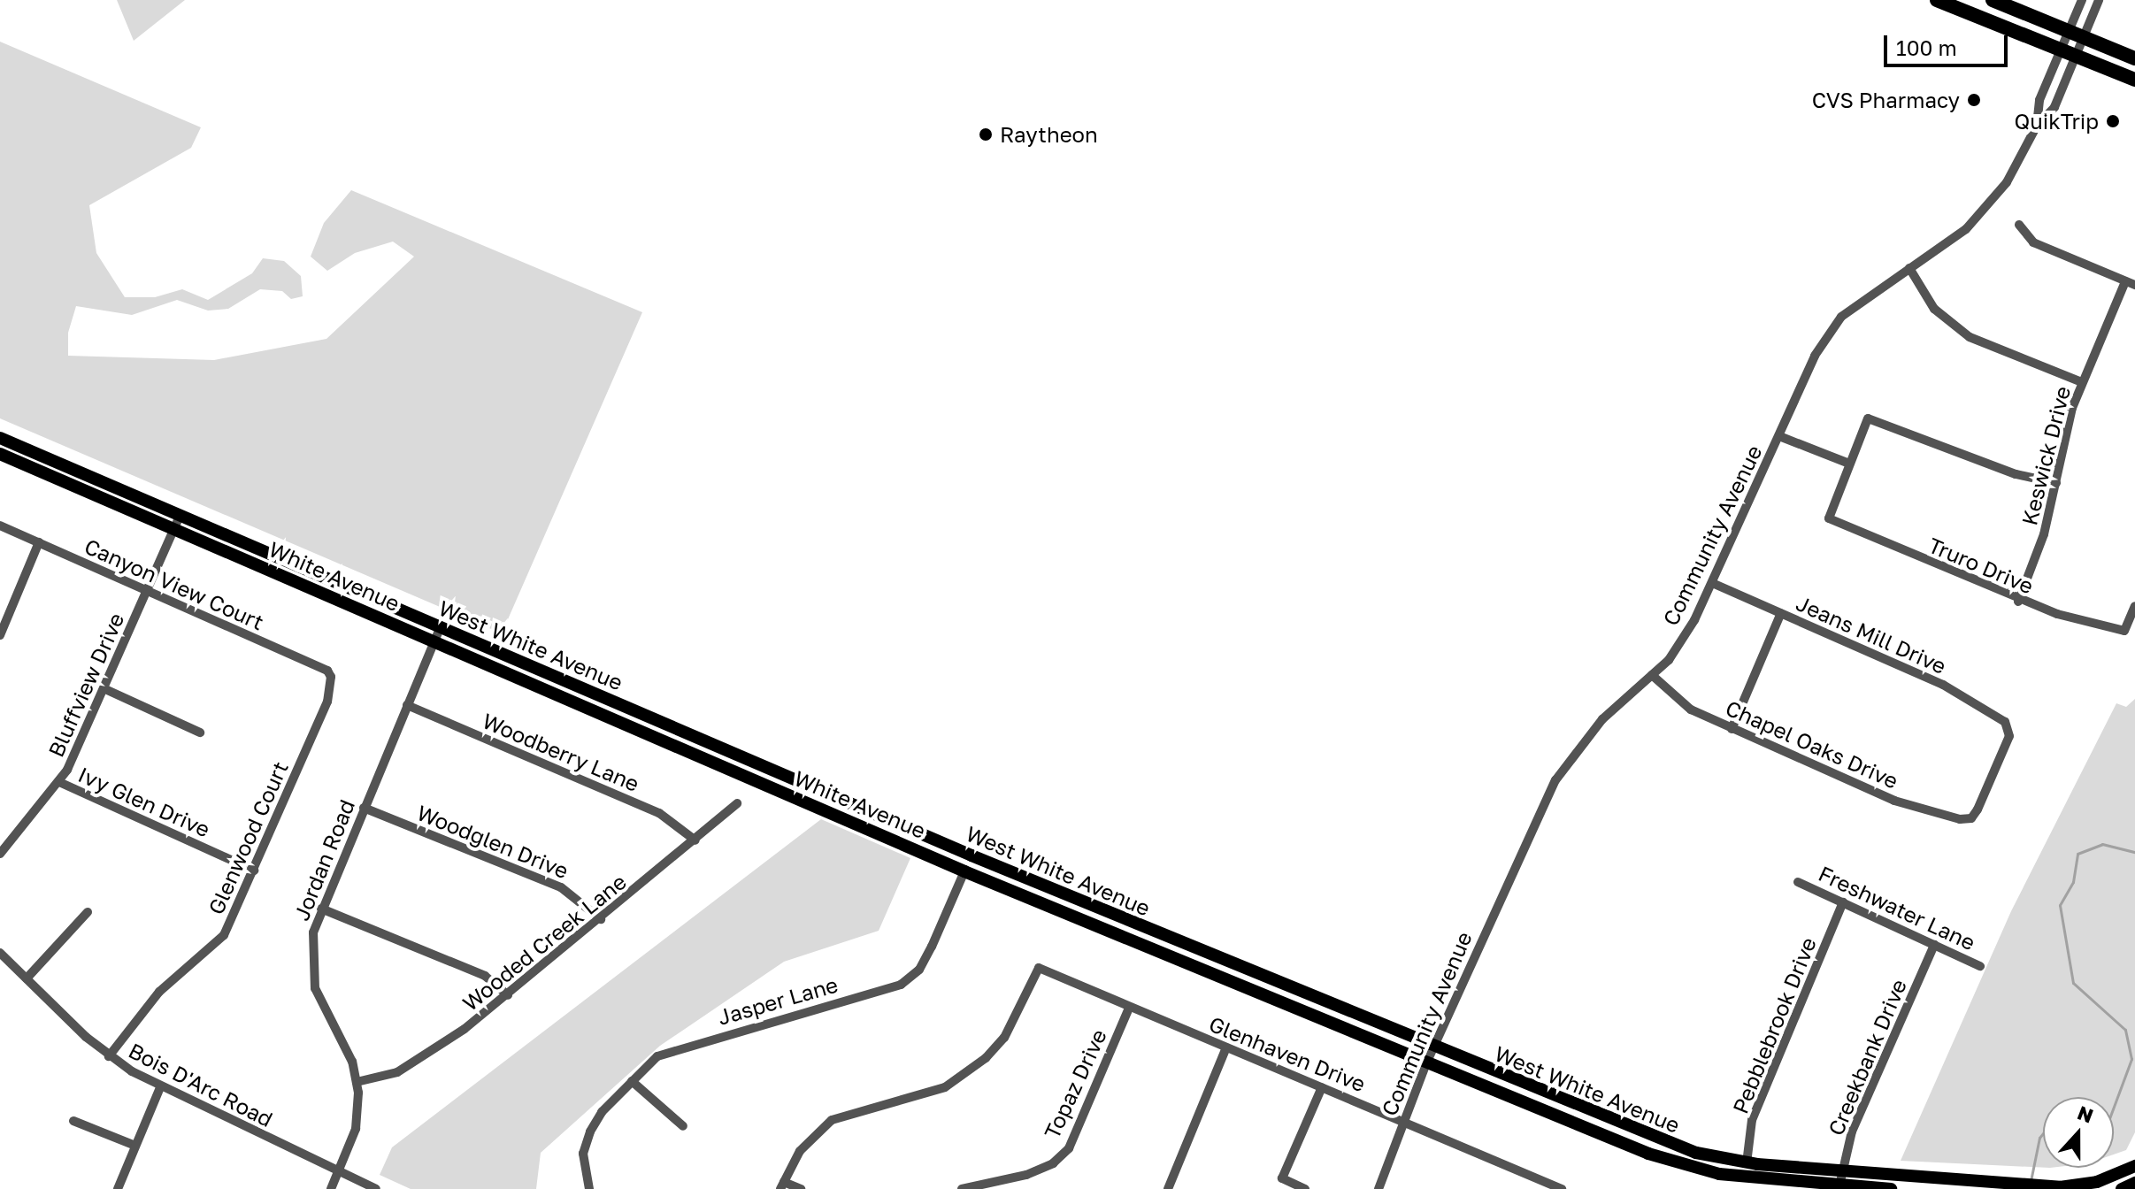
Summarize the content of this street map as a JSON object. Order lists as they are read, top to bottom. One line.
{"streets":{"main road":["White Avenue","West White Avenue"],"street":["Keswick Drive","Community Avenue","Truro Drive","Canyon View Court","Jeans Mill Drive","Bluffview Drive","Chapel Oaks Drive","Woodberry Lane","Ivy Glen Drive","Glenwood Court","Woodglen Drive","Jordan Road","Freshwater Lane","Wooded Creek Lane","Jasper Lane","Pebblebrook Drive","Glenhaven Drive","Creekbank Drive","Topaz Drive","Bois D'Arc Road"]},"crossings":[["Keswick Drive","Truro Drive"],["Community Avenue","Jeans Mill Drive"],["Community Avenue","West White Avenue"],["Community Avenue","Chapel Oaks Drive"],["Community Avenue","Glenhaven Drive"],["White Avenue","West White Avenue"],["White Avenue","Bluffview Drive"],["White Avenue","Jordan Road"],["White Avenue","Jasper Lane"],["Canyon View Court","Bluffview Drive"],["Canyon View Court","Glenwood Court"],["Jeans Mill Drive","Chapel Oaks Drive"],["West White Avenue","Bluffview Drive"],["West White Avenue","Jordan Road"],["West White Avenue","Jasper Lane"],["West White Avenue","Pebblebrook Drive"],["West White Avenue","Creekbank Drive"],["Bluffview Drive","Ivy Glen Drive"],["Woodberry Lane","Jordan Road"],["Woodberry Lane","Wooded Creek Lane"],["Ivy Glen Drive","Glenwood Court"],["Glenwood Court","Bois D'Arc Road"],["Woodglen Drive","Jordan Road"],["Woodglen Drive","Wooded Creek Lane"],["Jordan Road","Wooded Creek Lane"],["Jordan Road","Bois D'Arc Road"],["Freshwater Lane","Pebblebrook Drive"],["Freshwater Lane","Creekbank Drive"],["Glenhaven Drive","Topaz Drive"]],"places":["CVS Pharmacy","QuikTrip","Raytheon"],"scale_bar":"100 m","north":"top"}
